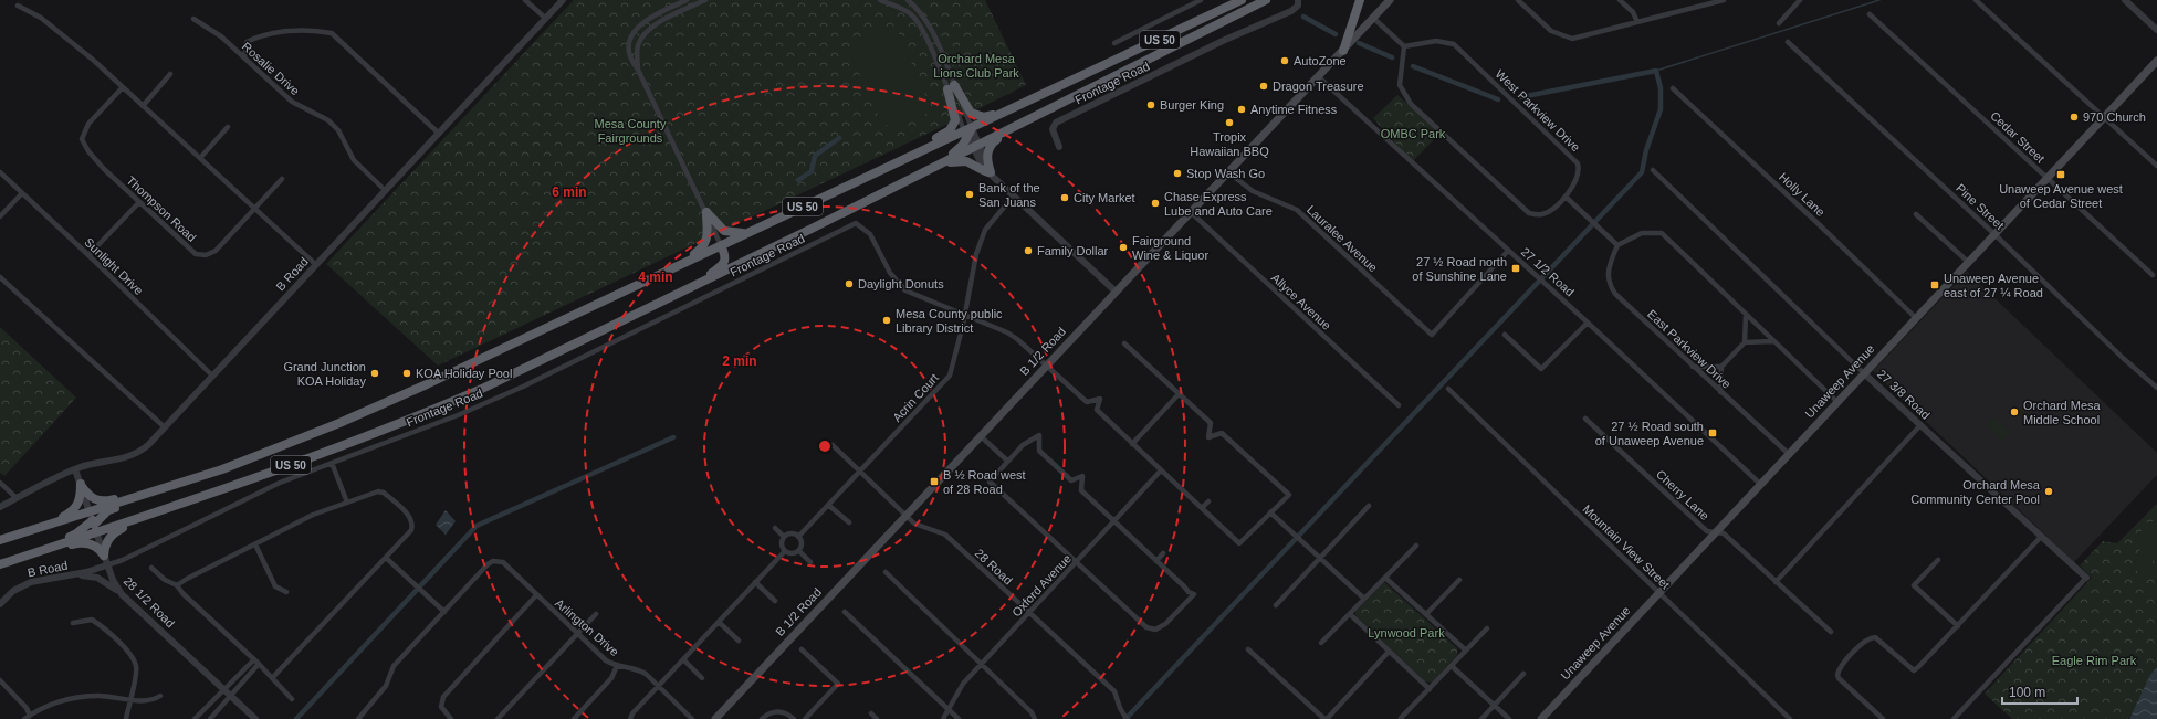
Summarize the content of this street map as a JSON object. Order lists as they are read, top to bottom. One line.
{"streets":{"highway":["US 50"],"main road":["B 1/2 Road","Unaweep Avenue"],"street":["Rosalie Drive","Frontage Road","West Parkview Drive","Cedar Street","Holly Lane","Pine Street","Thompson Road","Lauralee Avenue","Sunlight Drive","27 1/2 Road","B Road","Allyce Avenue","East Parkview Drive","27 3/8 Road","Acrin Court","Cherry Lane","Mountain View Street","28 Road","Oxford Avenue","28 1/2 Road","Arlington Drive"]},"crossings":[["US 50","28 1/2 Road"],["Rosalie Drive","B Road"],["Frontage Road","B Road"],["Frontage Road","Acrin Court"],["Frontage Road","28 1/2 Road"],["Cedar Street","Unaweep Avenue"],["Holly Lane","Unaweep Avenue"],["Pine Street","Unaweep Avenue"],["Lauralee Avenue","27 1/2 Road"],["Lauralee Avenue","B 1/2 Road"],["Sunlight Drive","B Road"],["27 1/2 Road","B 1/2 Road"],["27 1/2 Road","Unaweep Avenue"],["B Road","28 1/2 Road"],["Allyce Avenue","B 1/2 Road"],["East Parkview Drive","Unaweep Avenue"],["B 1/2 Road","28 Road"],["Unaweep Avenue","27 3/8 Road"],["Unaweep Avenue","Cherry Lane"],["Unaweep Avenue","Mountain View Street"],["Acrin Court","28 Road"],["28 Road","Oxford Avenue"]],"parks":["Orchard Mesa Lions Club Park","Mesa County Fairgrounds","OMBC Park","Lynwood Park","Eagle Rim Park"],"places":{"other":["AutoZone","Dragon Treasure","Burger King","Anytime Fitness","970 Church","Tropix Hawaiian BBQ","Stop Wash Go","Bank of the San Juans","City Market","Chase Express Lube and Auto Care","Fairground Wine & Liquor","Family Dollar","Daylight Donuts","Mesa County public Library District","Grand Junction KOA Holiday","KOA Holiday Pool","Orchard Mesa Middle School","Orchard Mesa Community Center Pool"],"transit":["Unaweep Avenue west of Cedar Street","27 ½ Road north of Sunshine Lane","Unaweep Avenue east of 27 ¼ Road","27 ½ Road south of Unaweep Avenue","B ½ Road west of 28 Road"]},"scale_bar":"100 m","rings":["6 min","4 min","2 min"]}
